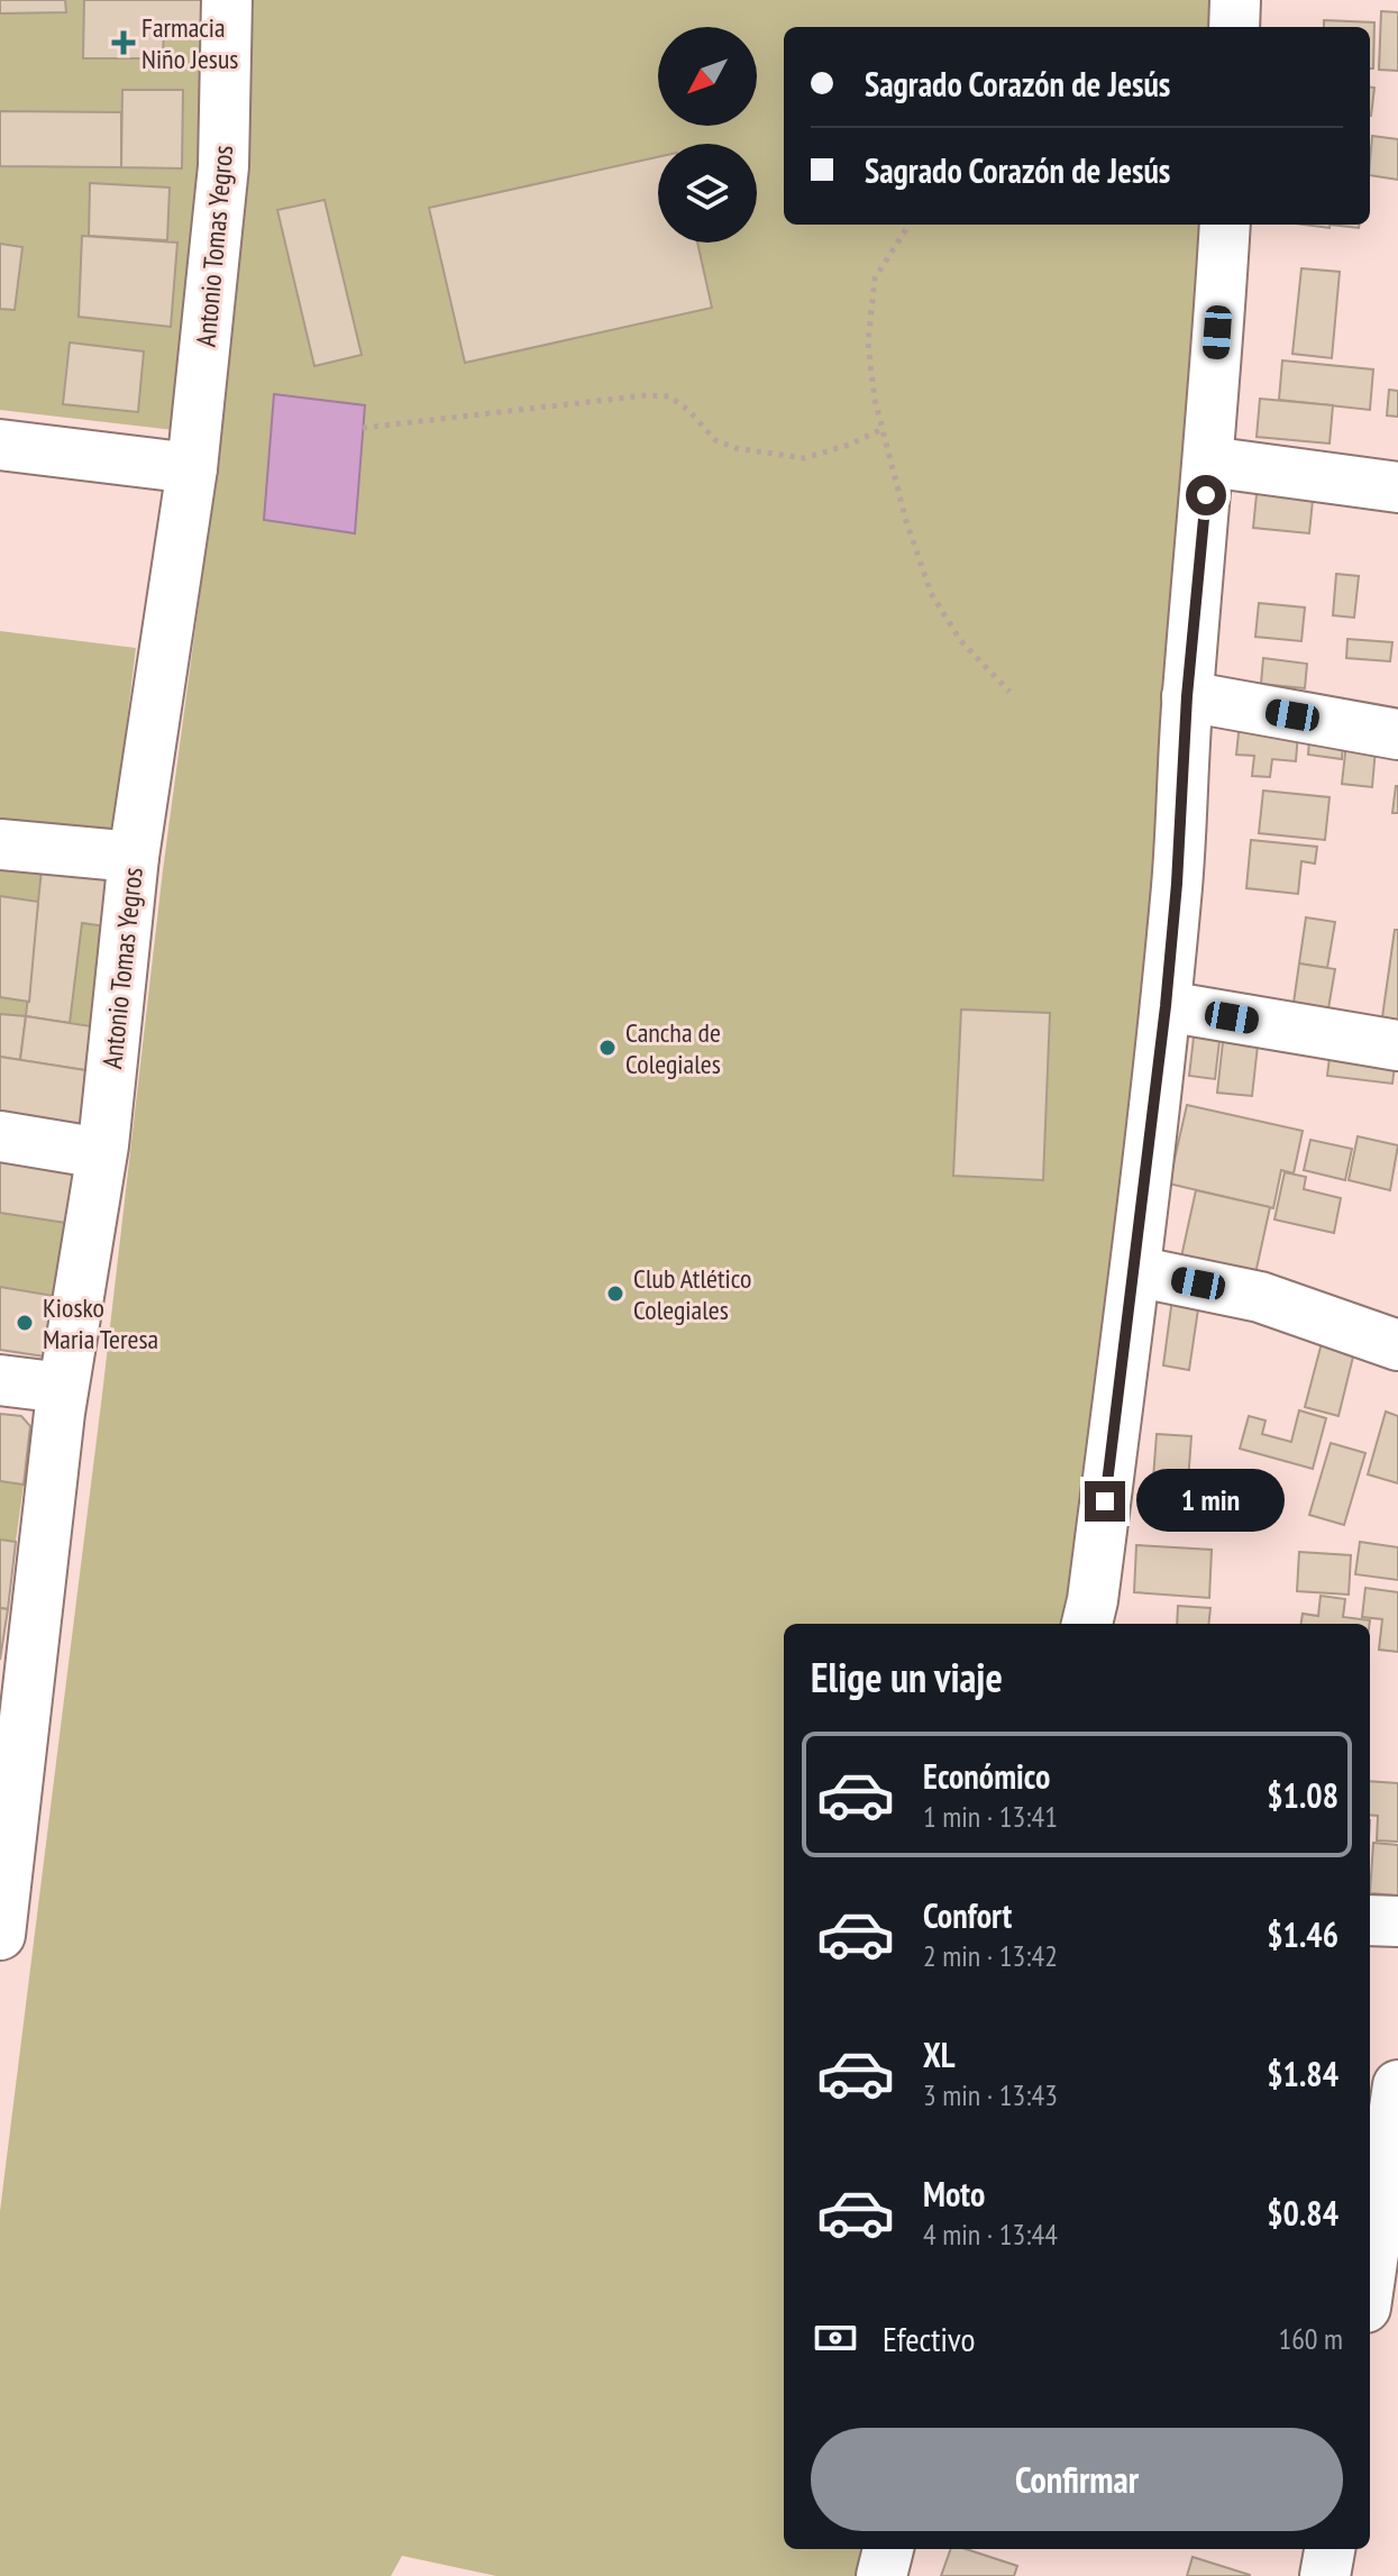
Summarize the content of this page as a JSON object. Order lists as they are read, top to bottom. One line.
{"streets":{"street":["Antonio Tomas Yegros"]},"places":{"health":["Farmacia Niño Jesus"],"other":["Cancha de Colegiales","Club Atlético Colegiales","Kiosko Maria Teresa"]},"north":"bottom left","page":{"banner":["Sagrado Corazón de Jesús","Sagrado Corazón de Jesús"],"bubble":"1 min","heading":"Elige un viaje","list":[{"name":"Económico","note":"1 min · 13:41","value":"$1.08"},{"name":"Confort","note":"2 min · 13:42","value":"$1.46"},{"name":"XL","note":"3 min · 13:43","value":"$1.84"},{"name":"Moto","note":"4 min · 13:44","value":"$0.84"}],"pay":["Efectivo","160 m"],"buttons":"Confirmar"}}
